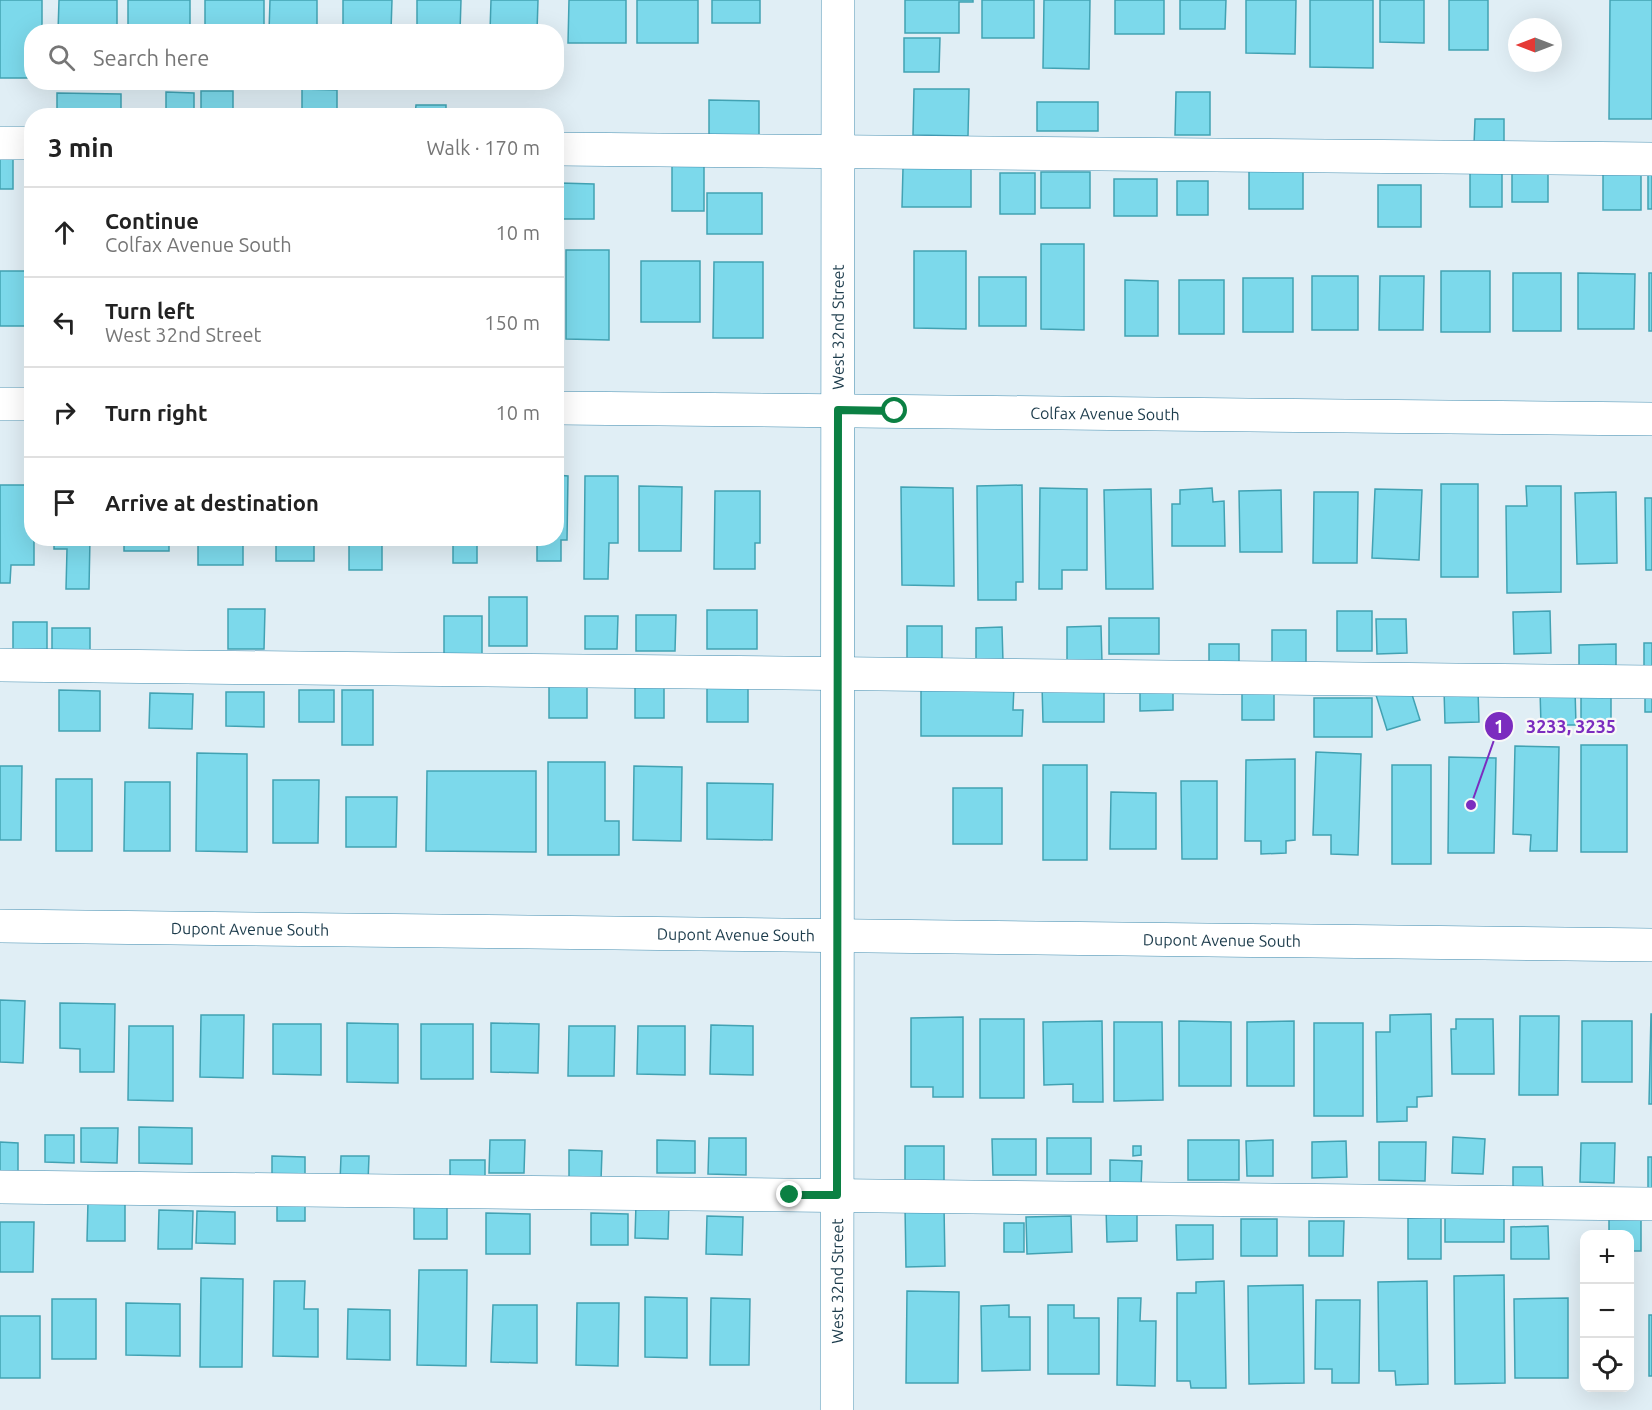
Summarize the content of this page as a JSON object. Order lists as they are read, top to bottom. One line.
{"streets":{"street":["West 32nd Street","Colfax Avenue South","Dupont Avenue South"]},"crossings":[["West 32nd Street","Colfax Avenue South"],["West 32nd Street","Dupont Avenue South"]],"places":["3233, 3235"],"north":"left","page":{"search":"Search here","heading":["3 min","Walk · 170 m"],"list":[["Continue","Colfax Avenue South","10 m"],["Turn left","West 32nd Street","150 m"],["Turn right","10 m"],"Arrive at destination"],"map_buttons":["+","−"]}}
